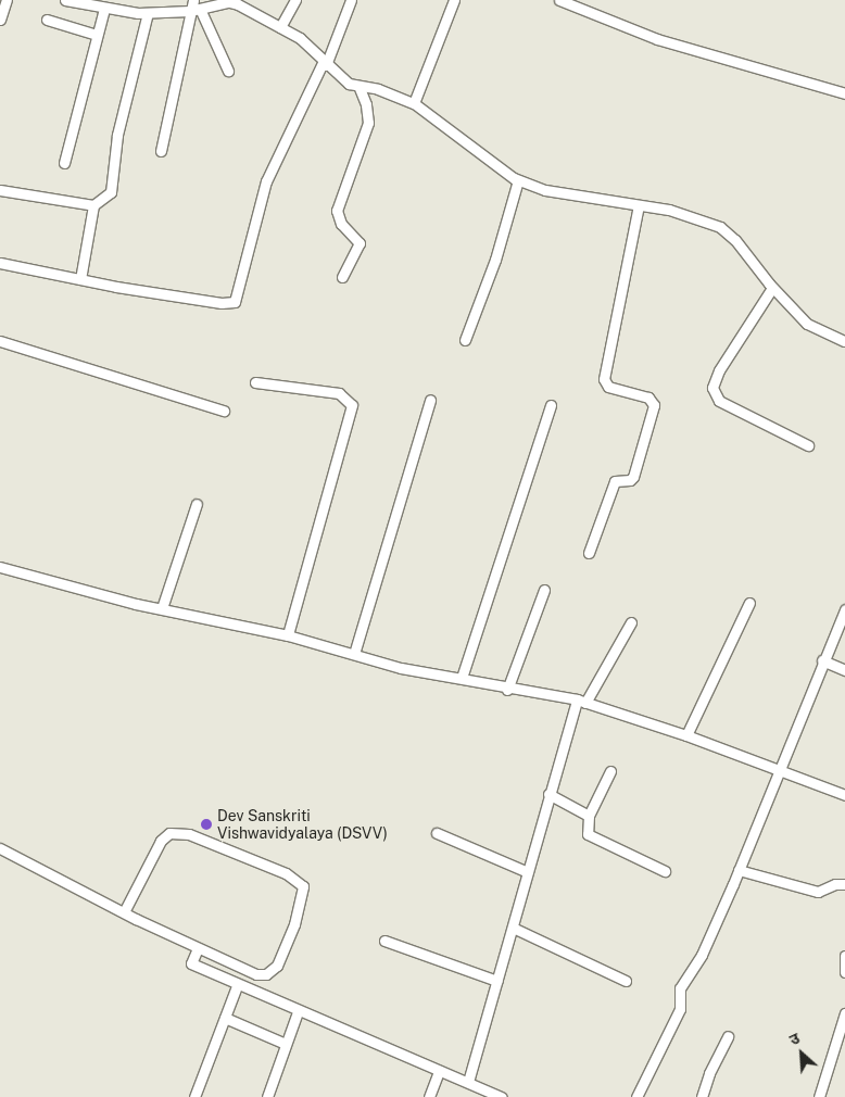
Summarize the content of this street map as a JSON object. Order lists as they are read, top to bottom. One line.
{"places":["Dev Sanskriti Vishwavidyalaya (DSVV)"],"north":"top left"}
